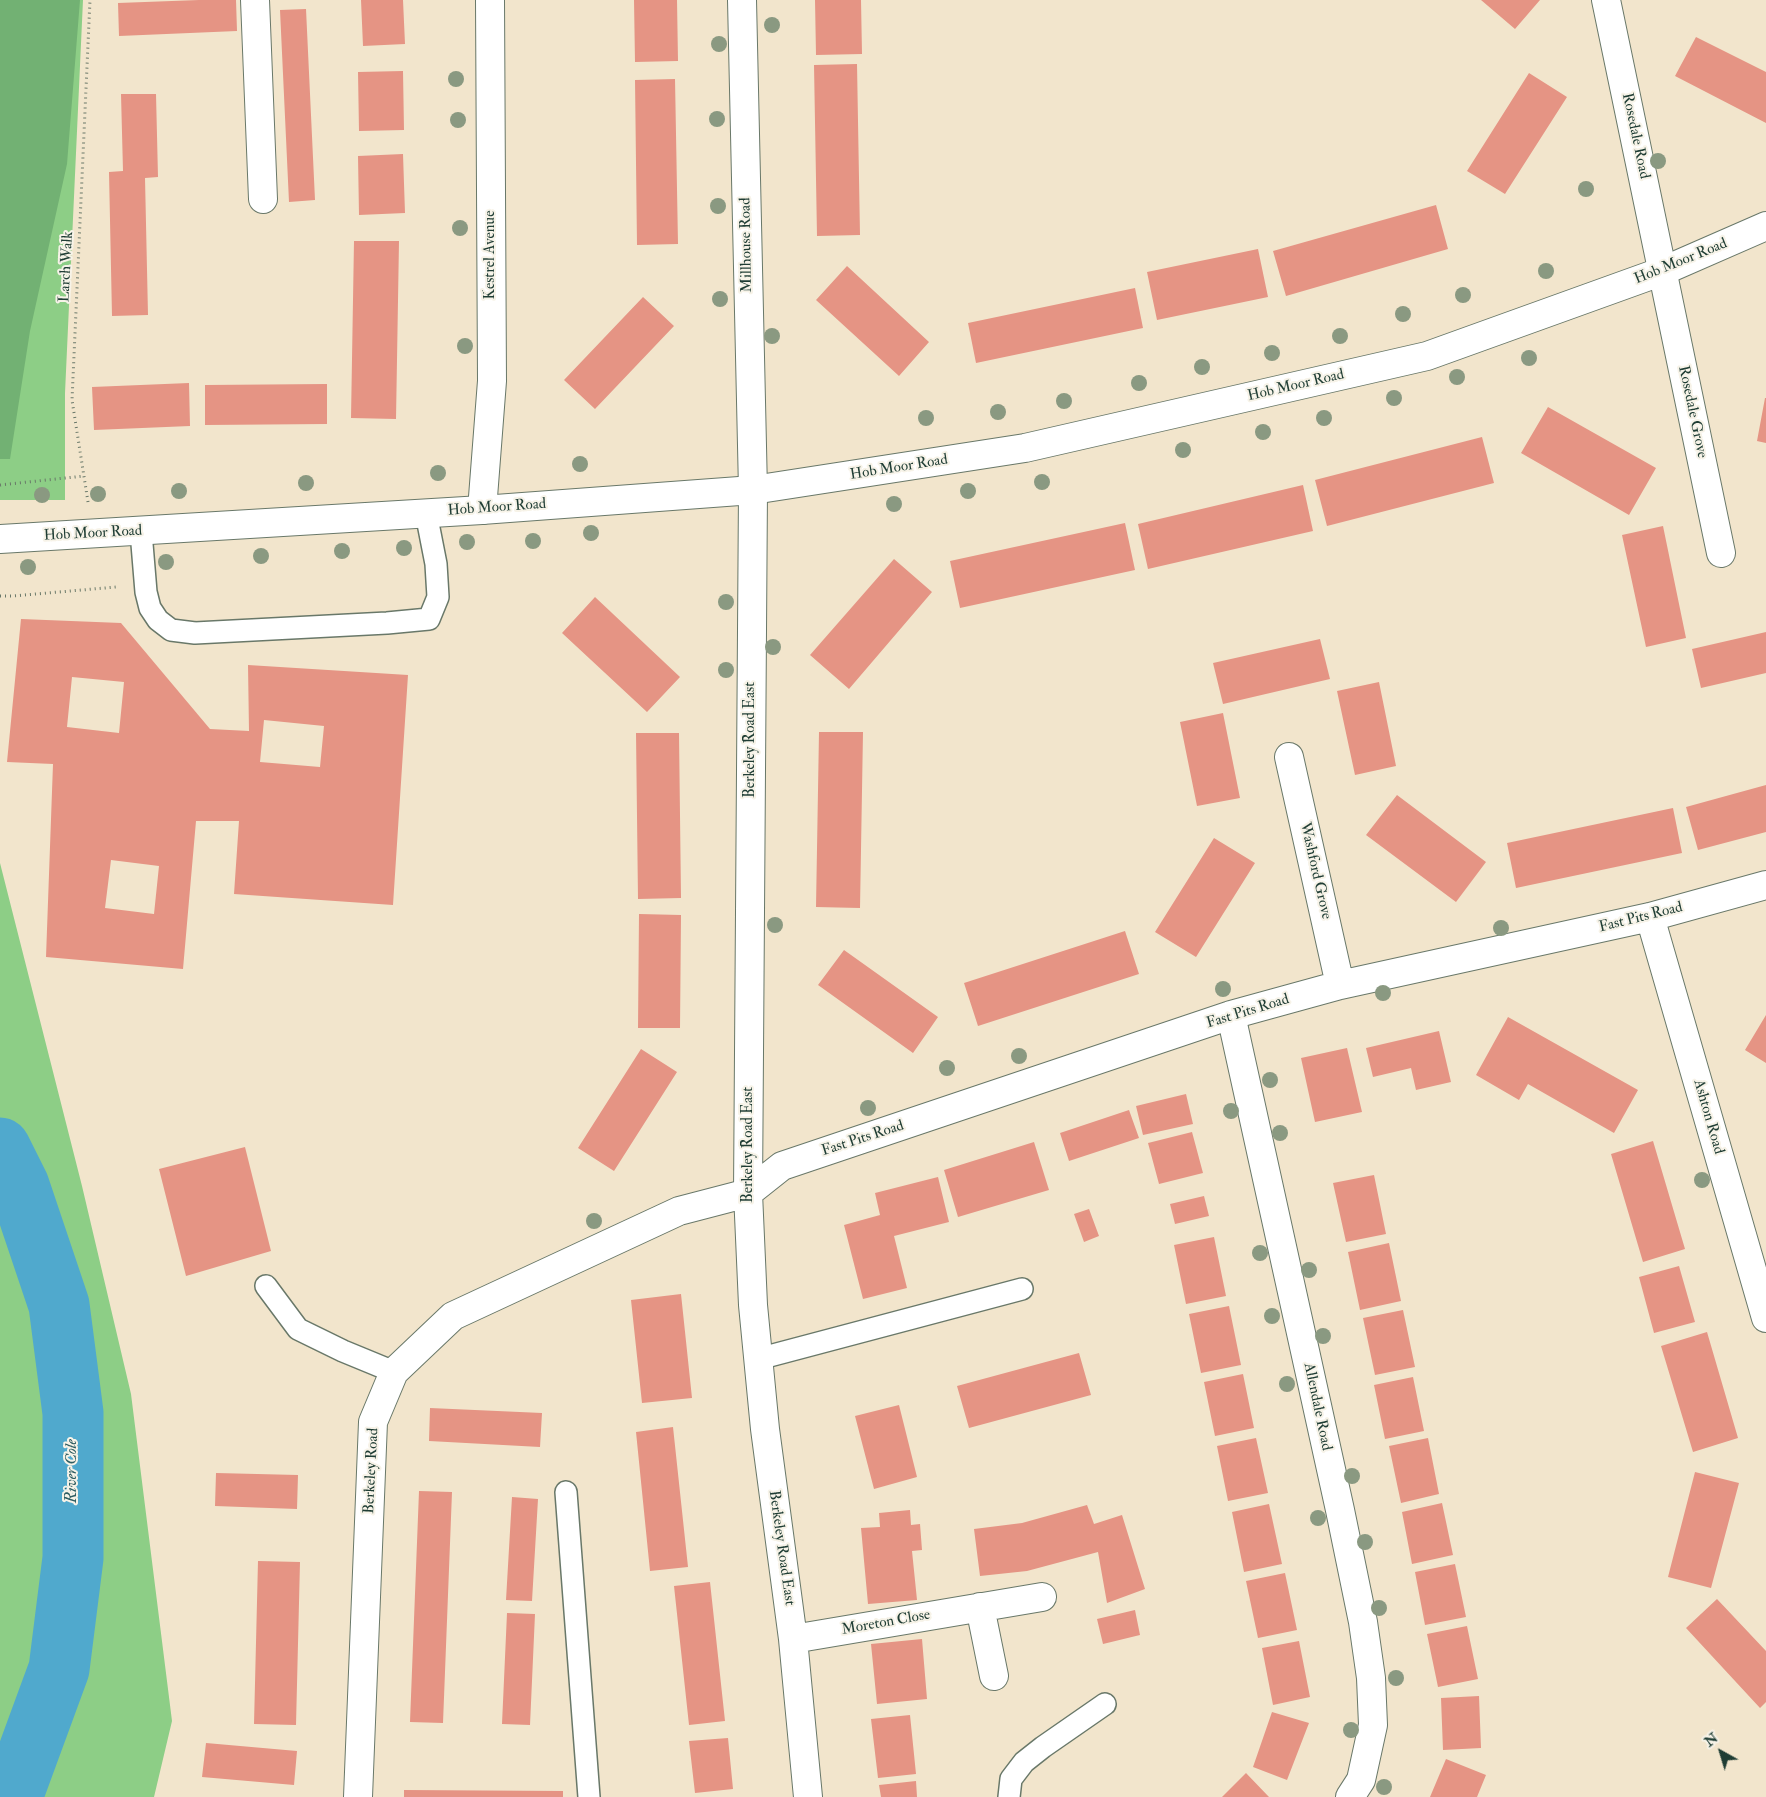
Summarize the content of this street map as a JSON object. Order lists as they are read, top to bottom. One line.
{"streets":{"street":["Rosedale Road","Millhouse Road","Kestrel Avenue","Hob Moor Road","Rosedale Grove","Berkeley Road East","Washford Grove","Fast Pits Road","Ashton Road","Allendale Road","Berkeley Road","Moreton Close"],"path":["Larch Walk"]},"crossings":[["Rosedale Road","Hob Moor Road"],["Rosedale Road","Rosedale Grove"],["Millhouse Road","Hob Moor Road"],["Millhouse Road","Berkeley Road East"],["Kestrel Avenue","Hob Moor Road"],["Hob Moor Road","Larch Walk"],["Hob Moor Road","Rosedale Grove"],["Hob Moor Road","Berkeley Road East"],["Berkeley Road East","Fast Pits Road"],["Berkeley Road East","Berkeley Road"],["Berkeley Road East","Moreton Close"],["Washford Grove","Fast Pits Road"],["Fast Pits Road","Ashton Road"],["Fast Pits Road","Allendale Road"],["Fast Pits Road","Berkeley Road"]],"water":["River Cole"],"north":"top left"}
